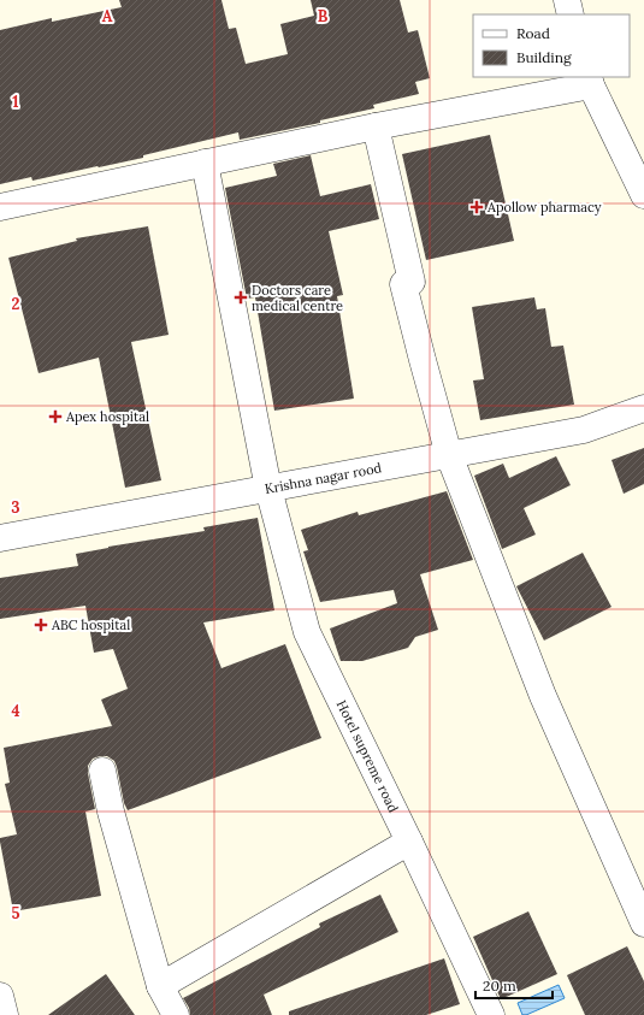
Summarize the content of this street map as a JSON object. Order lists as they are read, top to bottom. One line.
{"streets":{"street":["Krishna nagar rood","Hotel supreme road"]},"crossings":[["Krishna nagar rood","Hotel supreme road"]],"places":{"health":["Apollow pharmacy","Doctors care medical centre","Apex hospital","ABC hospital"]},"legend":["Road","Building"],"scale_bar":"20 m","grid":{"columns":["A","B"],"rows":["1","2","3","4","5"]}}
